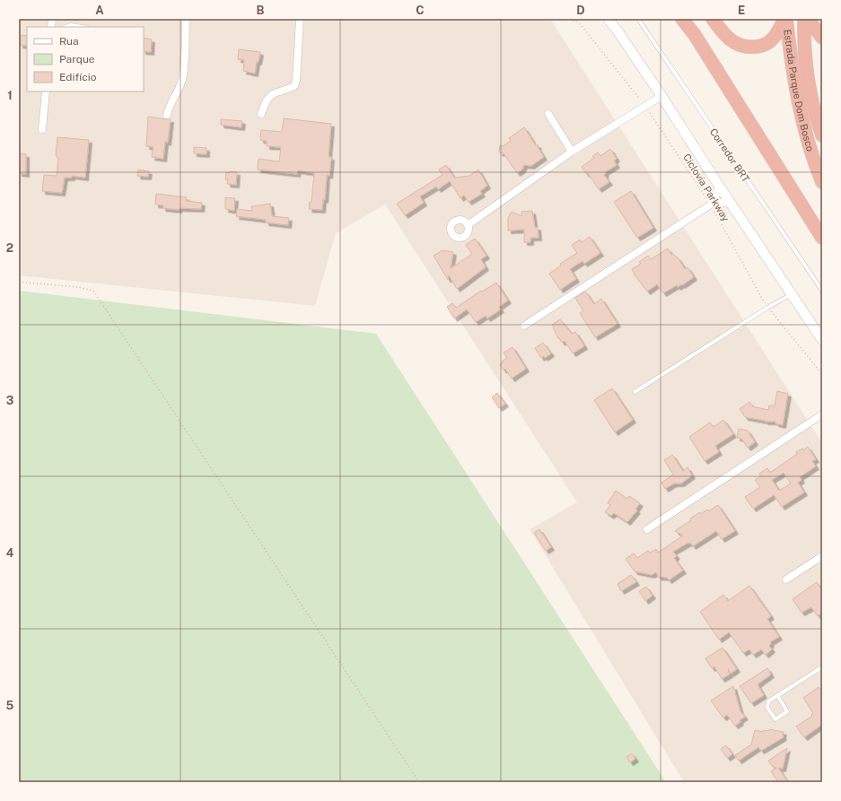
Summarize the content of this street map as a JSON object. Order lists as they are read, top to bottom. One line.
{"streets":{"highway":["Estrada Parque Dom Bosco"],"lane":["Corredor BRT"],"path":["Ciclovia Parkway"]},"legend":["Rua","Parque","Edifício"],"grid":{"columns":["A","B","C","D","E"],"rows":["1","2","3","4","5"]}}
